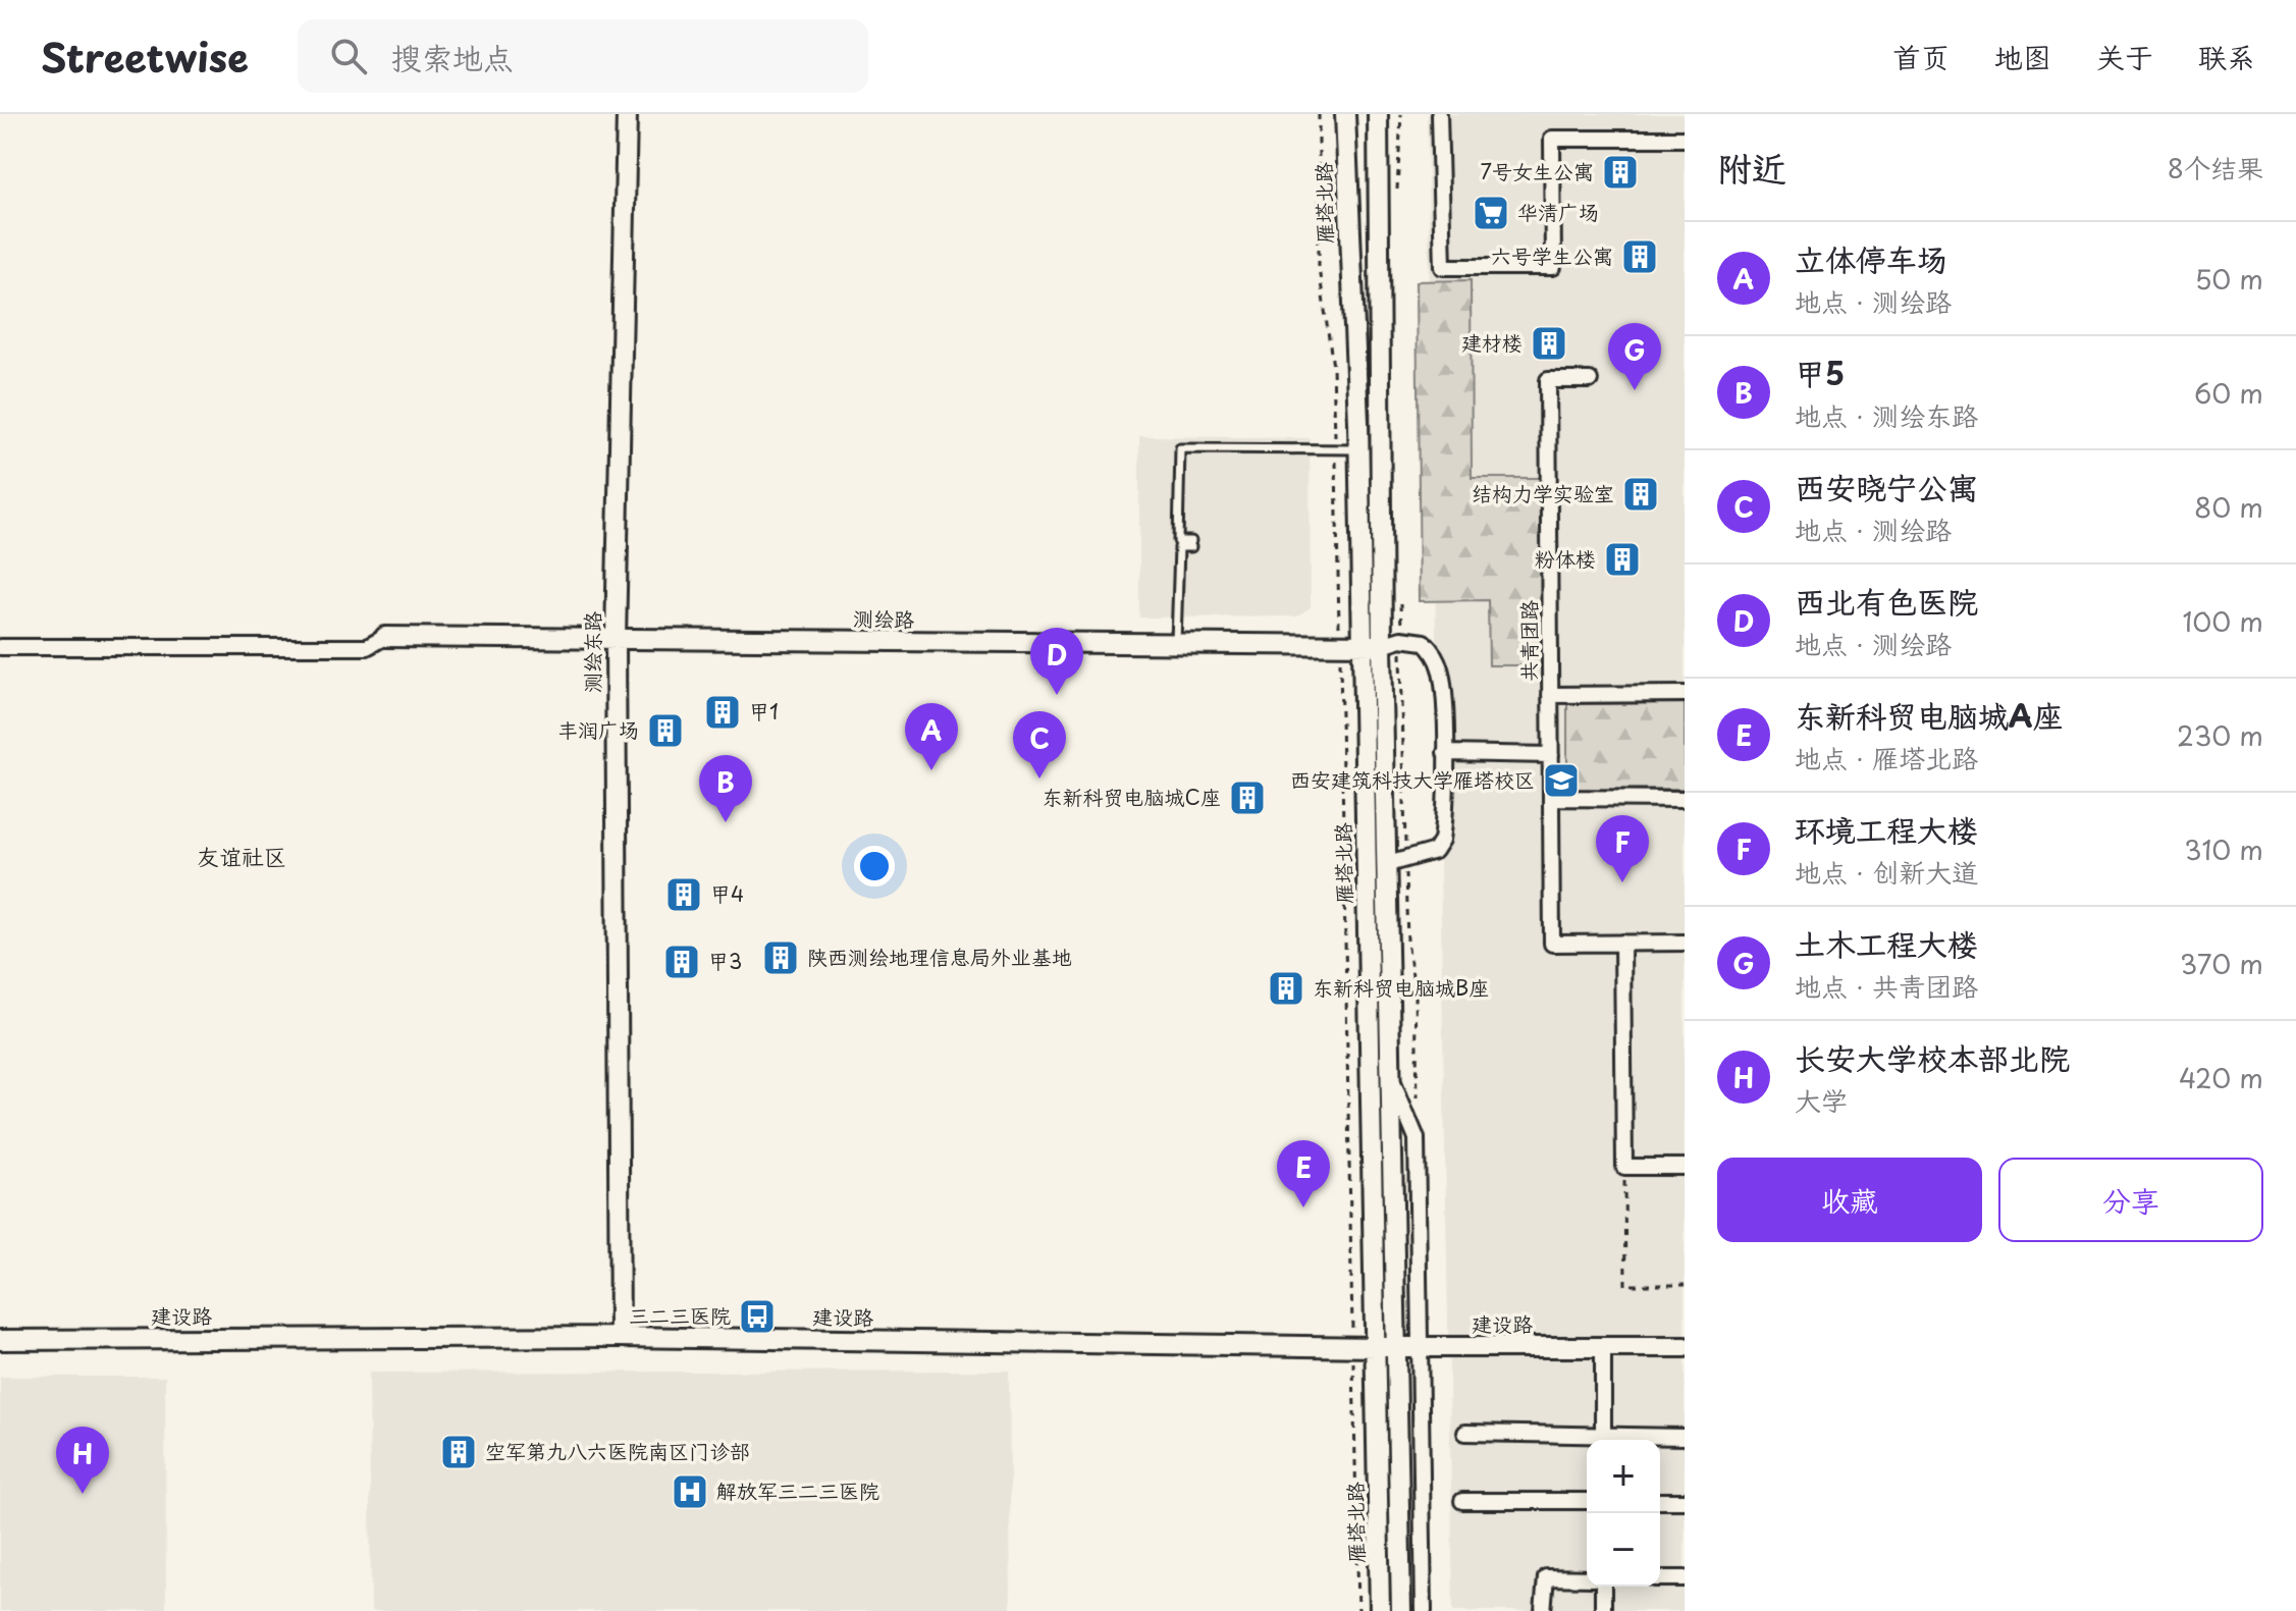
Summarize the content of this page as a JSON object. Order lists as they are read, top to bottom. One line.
{"streets":{"street":["雁塔北路","测绘路","共青团路","测绘东路","建设路"]},"crossings":[["雁塔北路","测绘路"],["雁塔北路","建设路"],["测绘路","测绘东路"],["测绘东路","建设路"]],"districts":["友谊社区"],"places":{"building":["7号女生公寓","六号学生公寓","建材楼","结构力学实验室","粉体楼","甲1","丰润广场","东新科贸电脑城C座","甲4","陕西测绘地理信息局外业基地","甲3","东新科贸电脑城B座","空军第九八六医院南区门诊部"],"supermarket":["华清广场"],"school or university":["西安建筑科技大学雁塔校区"],"bus stop":["三二三医院"],"hospital":["解放军三二三医院"]},"page":{"header":"Streetwise","search":"搜索地点","nav":["首页","地图","关于","联系"],"heading":["附近","8个结果"],"list":[{"mark":"A","name":"立体停车场","note":"地点 · 测绘路","value":"50 m"},{"mark":"B","name":"甲5","note":"地点 · 测绘东路","value":"60 m"},{"mark":"C","name":"西安晓宁公寓","note":"地点 · 测绘路","value":"80 m"},{"mark":"D","name":"西北有色医院","note":"地点 · 测绘路","value":"100 m"},{"mark":"E","name":"东新科贸电脑城A座","note":"地点 · 雁塔北路","value":"230 m"},{"mark":"F","name":"环境工程大楼","note":"地点 · 创新大道","value":"310 m"},{"mark":"G","name":"土木工程大楼","note":"地点 · 共青团路","value":"370 m"},{"mark":"H","name":"长安大学校本部北院","note":"大学","value":"420 m"}],"pins":["G","D","A","C","B","F","E","H"],"buttons":["收藏","分享"],"map_buttons":["+","−"]}}
